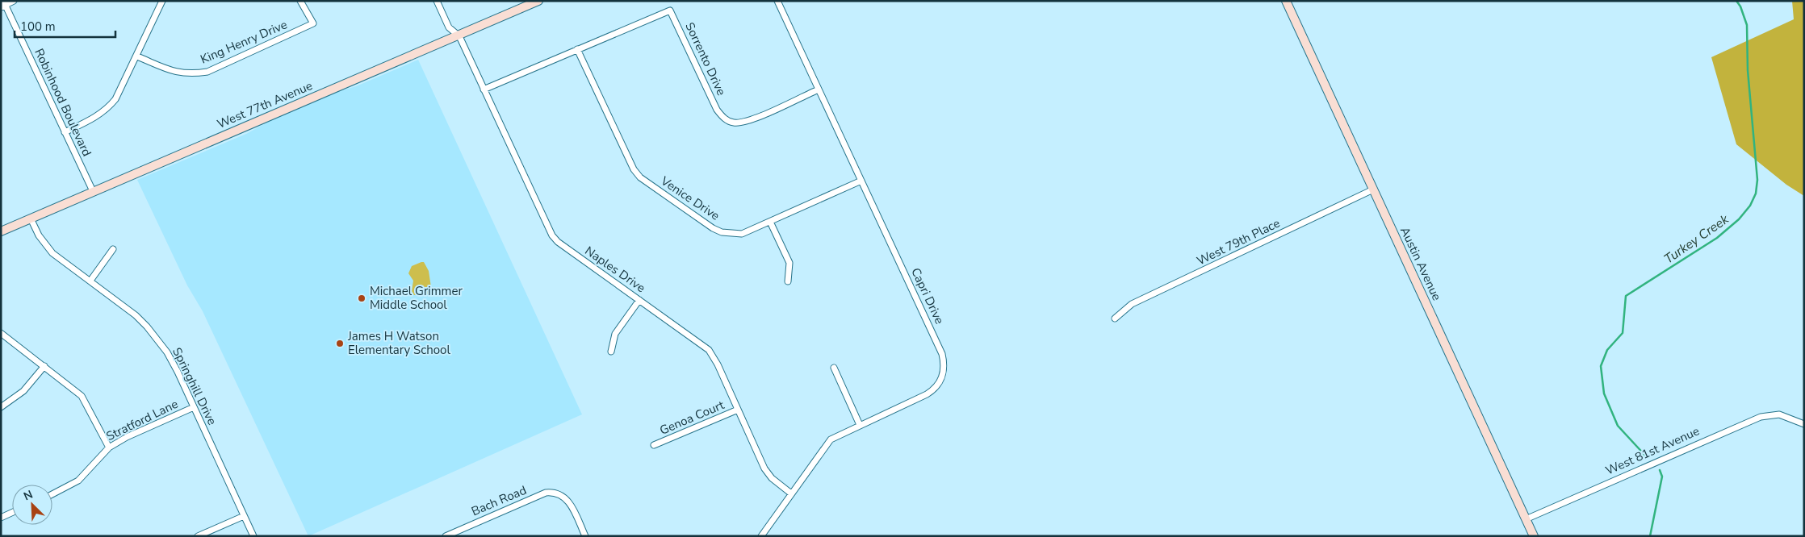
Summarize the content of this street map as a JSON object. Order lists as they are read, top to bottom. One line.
{"streets":{"street":["King Henry Drive","Sorrento Drive","Robinhood Boulevard","West 77th Avenue","Venice Drive","West 79th Place","Austin Avenue","Naples Drive","Capri Drive","Springhill Drive","Genoa Court","Stratford Lane","West 81st Avenue","Bach Road"]},"crossings":[["Sorrento Drive","Venice Drive"],["Sorrento Drive","Naples Drive"],["Sorrento Drive","Capri Drive"],["Robinhood Boulevard","West 77th Avenue"],["West 77th Avenue","Naples Drive"],["West 77th Avenue","Springhill Drive"],["Venice Drive","Capri Drive"],["West 79th Place","Austin Avenue"],["Austin Avenue","West 81st Avenue"],["Naples Drive","Capri Drive"],["Naples Drive","Genoa Court"],["Springhill Drive","Stratford Lane"]],"water":["Turkey Creek"],"places":["Michael Grimmer Middle School","James H Watson Elementary School"],"scale_bar":"100 m","north":"top left"}
